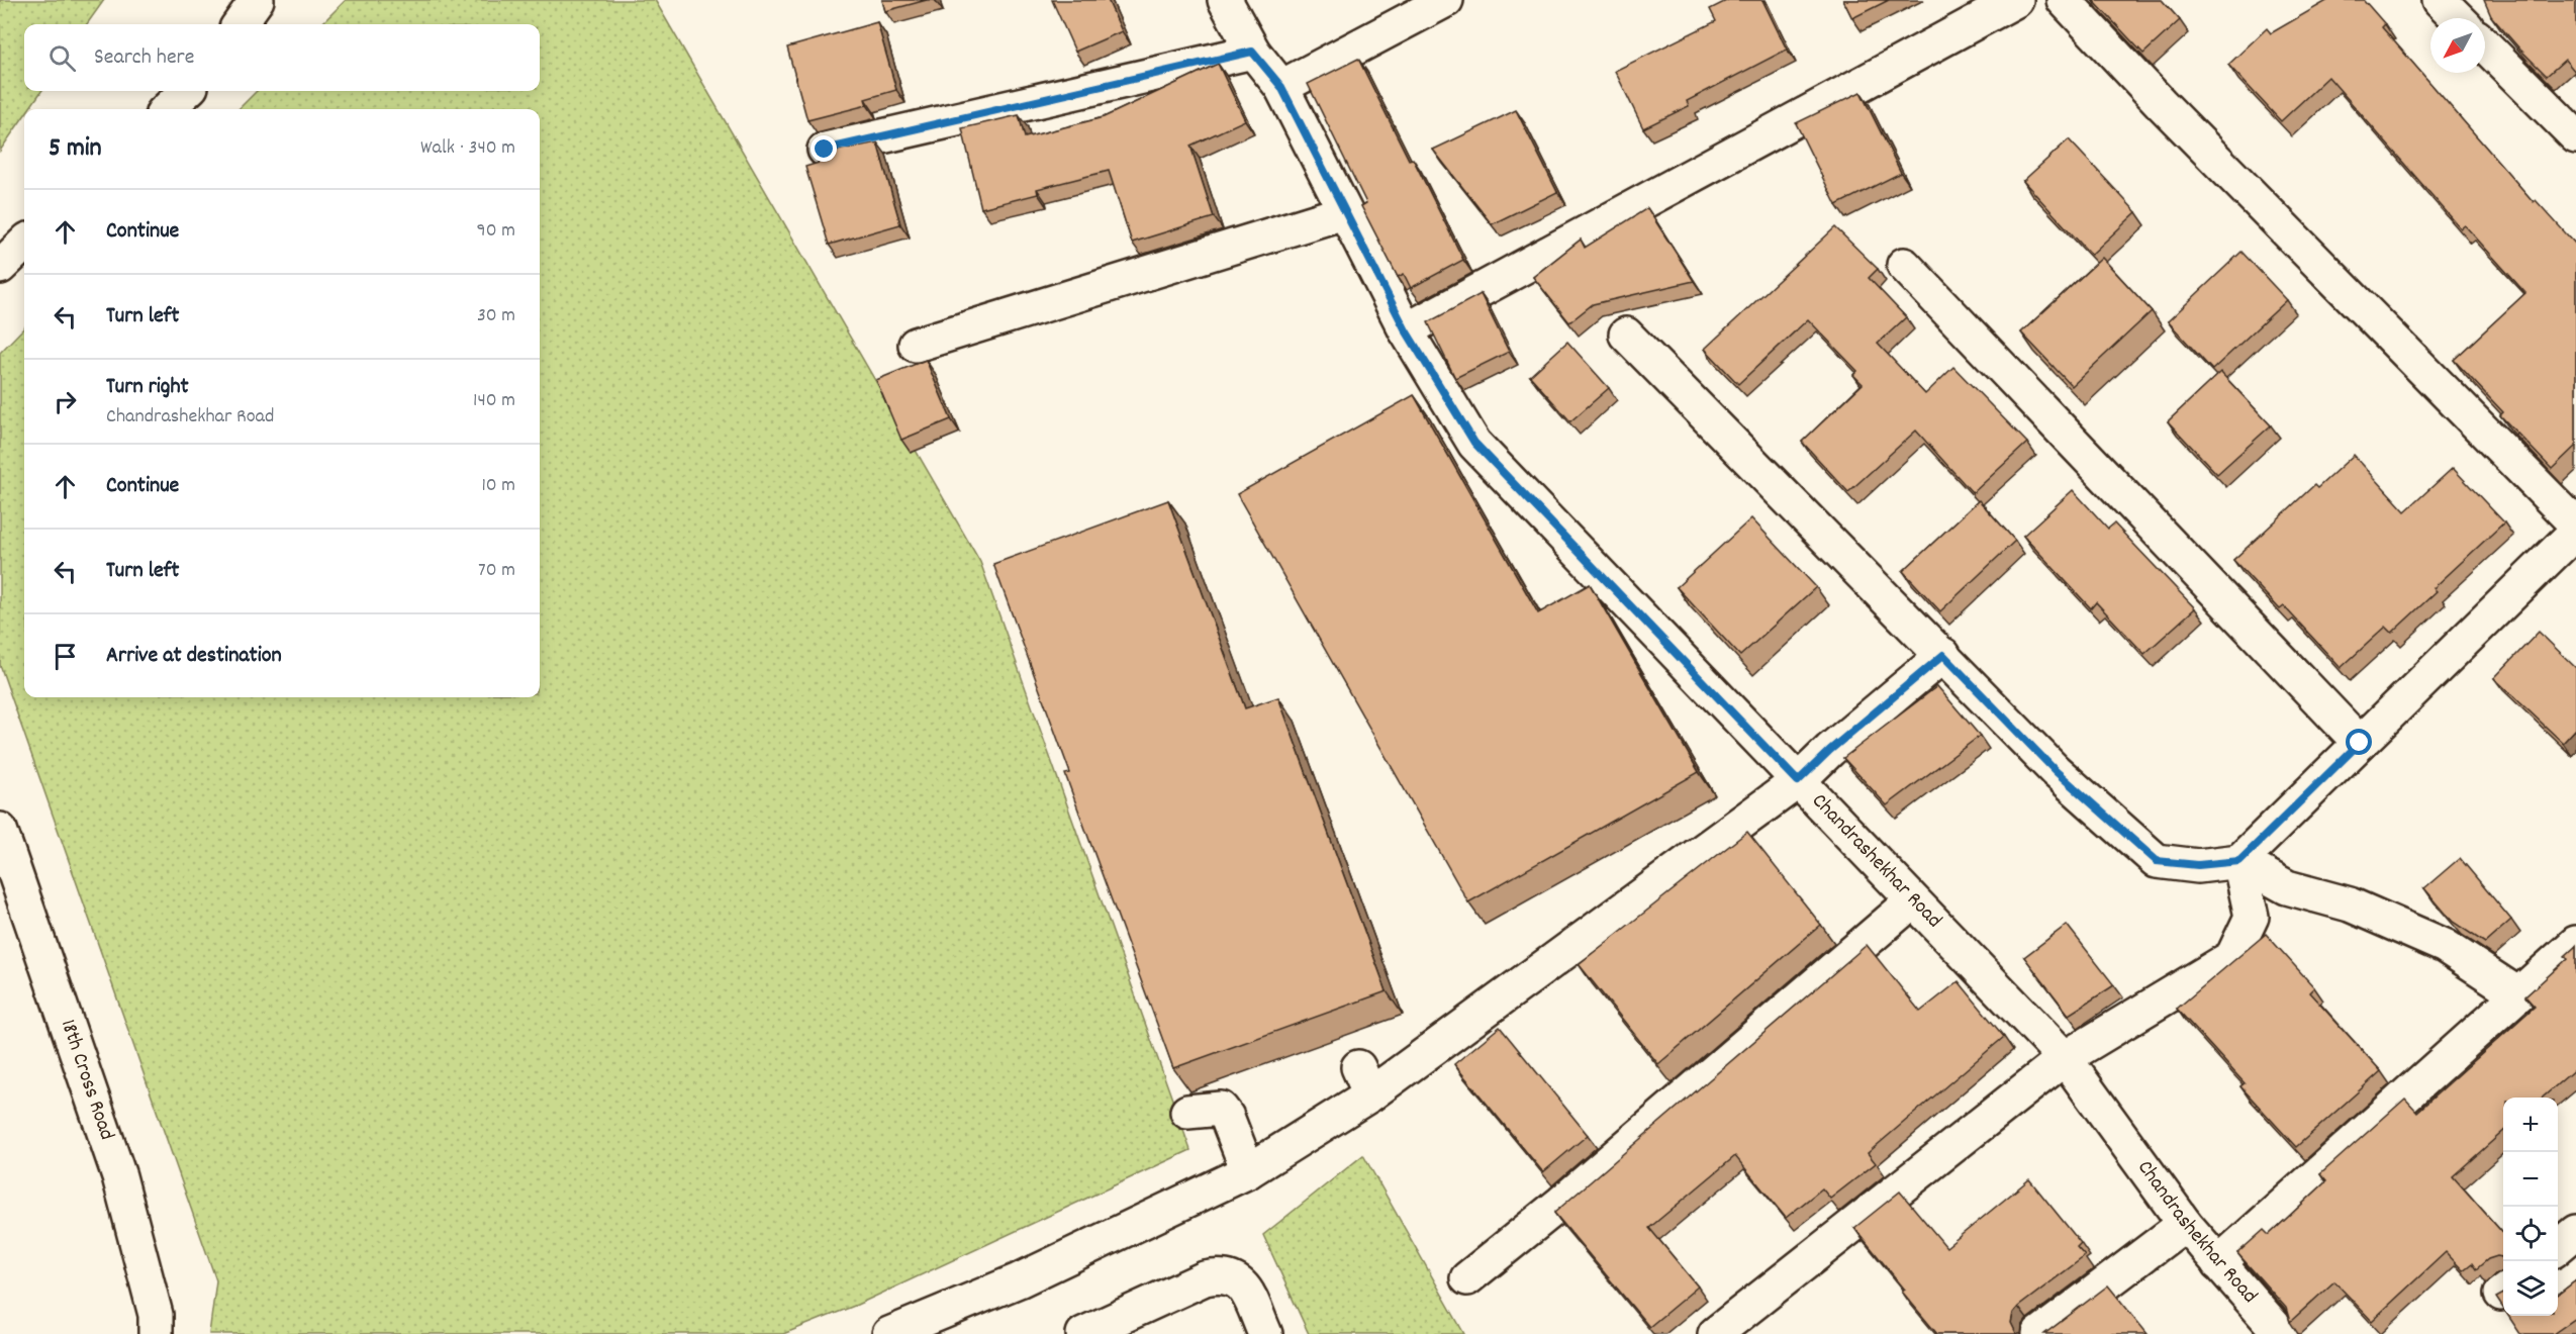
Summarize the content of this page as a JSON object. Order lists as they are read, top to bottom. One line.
{"streets":{"street":["Chandrashekhar Road","18th Cross Road"]},"north":"bottom left","page":{"search":"Search here","heading":["5 min","Walk · 340 m"],"list":[["Continue","90 m"],["Turn left","30 m"],["Turn right","Chandrashekhar Road","140 m"],["Continue","10 m"],["Turn left","70 m"],"Arrive at destination"],"map_buttons":["+","−"]}}
